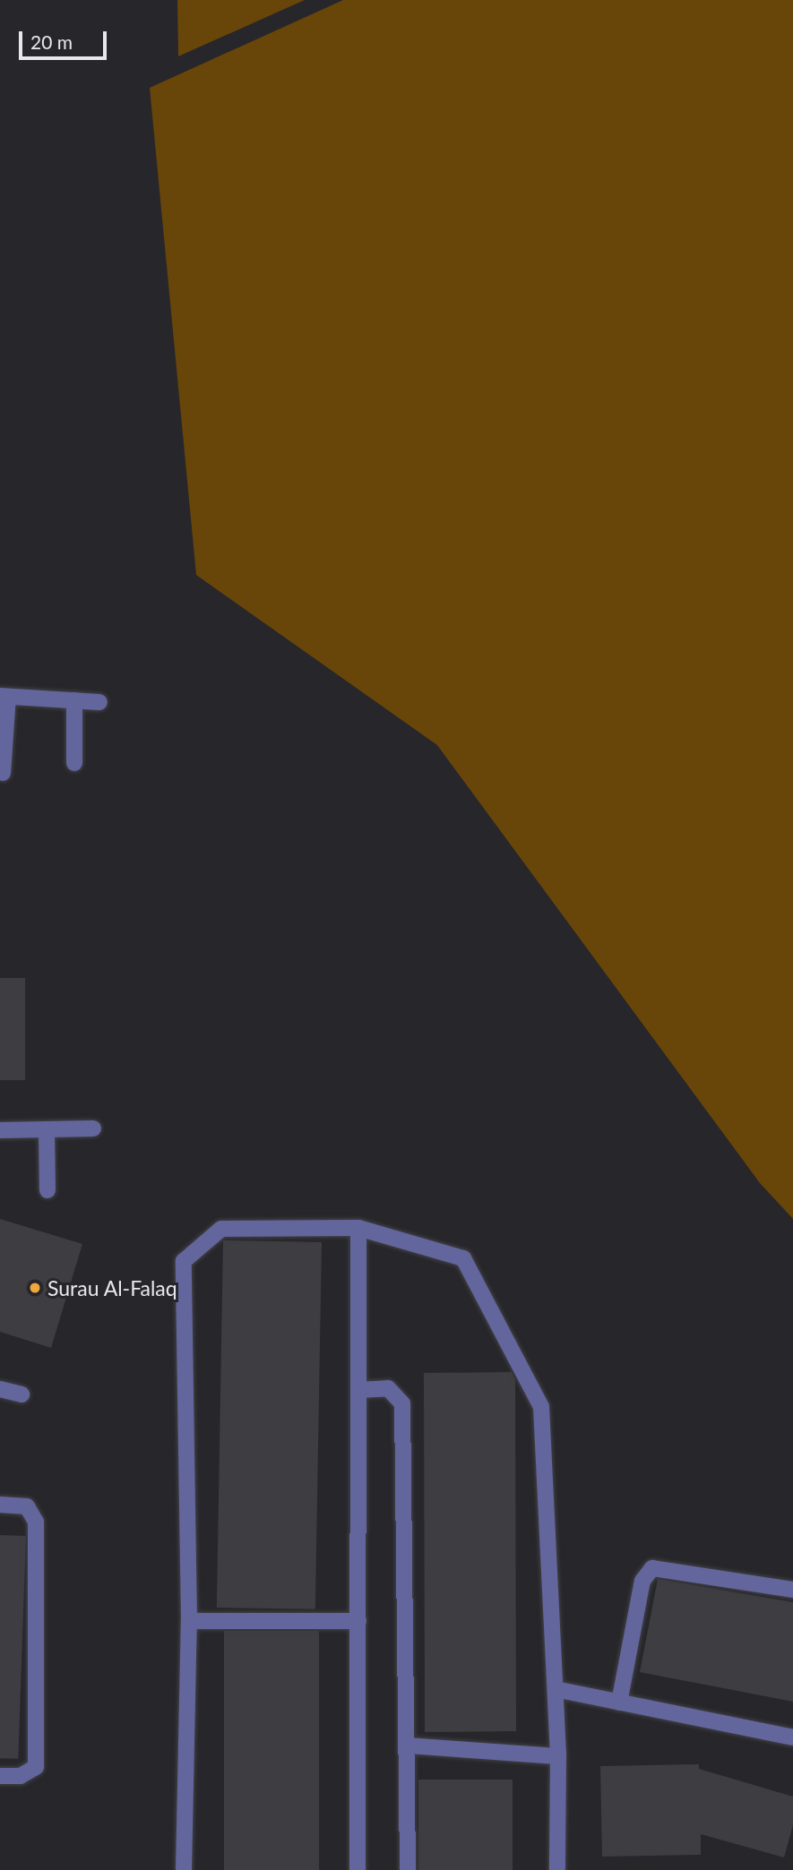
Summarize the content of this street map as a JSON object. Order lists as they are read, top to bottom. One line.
{"places":["Surau Al-Falaq"],"scale_bar":"20 m"}
